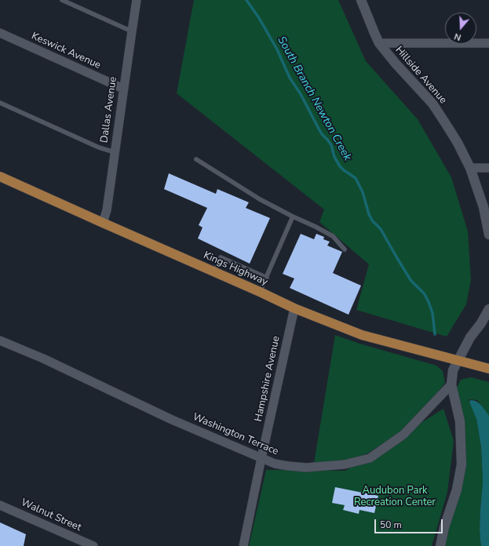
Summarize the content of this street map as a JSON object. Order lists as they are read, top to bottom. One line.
{"streets":{"main road":["Kings Highway"],"street":["Keswick Avenue","Hillside Avenue","Dallas Avenue","Hampshire Avenue","Washington Terrace","Walnut Street"]},"crossings":[["Keswick Avenue","Dallas Avenue"],["Dallas Avenue","Kings Highway"],["Kings Highway","Hampshire Avenue"],["Hampshire Avenue","Washington Terrace"]],"water":["South Branch Newton Creek"],"parks":["Audubon Park Recreation Center"],"scale_bar":"50 m","north":"bottom"}
